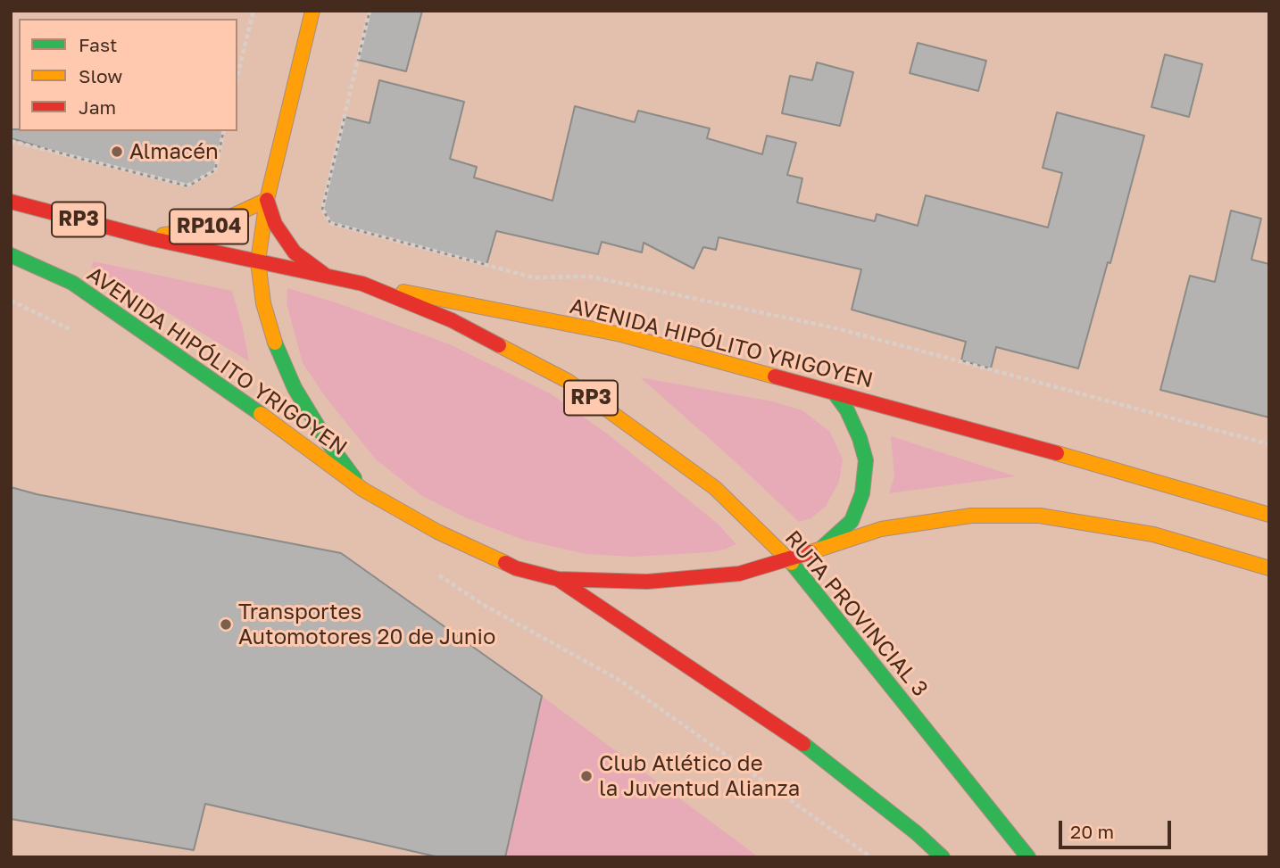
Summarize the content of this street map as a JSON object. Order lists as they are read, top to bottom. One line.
{"streets":{"main road":["RP3","RP104","AVENIDA HIPÓLITO YRIGOYEN","RUTA PROVINCIAL 3"]},"crossings":[["RP104","AVENIDA HIPÓLITO YRIGOYEN"],["AVENIDA HIPÓLITO YRIGOYEN","RUTA PROVINCIAL 3"]],"places":["Almacén","Transportes Automotores 20 de Junio","Club Atlético de la Juventud Alianza"],"legend":["Fast","Slow","Jam"],"scale_bar":"20 m"}
